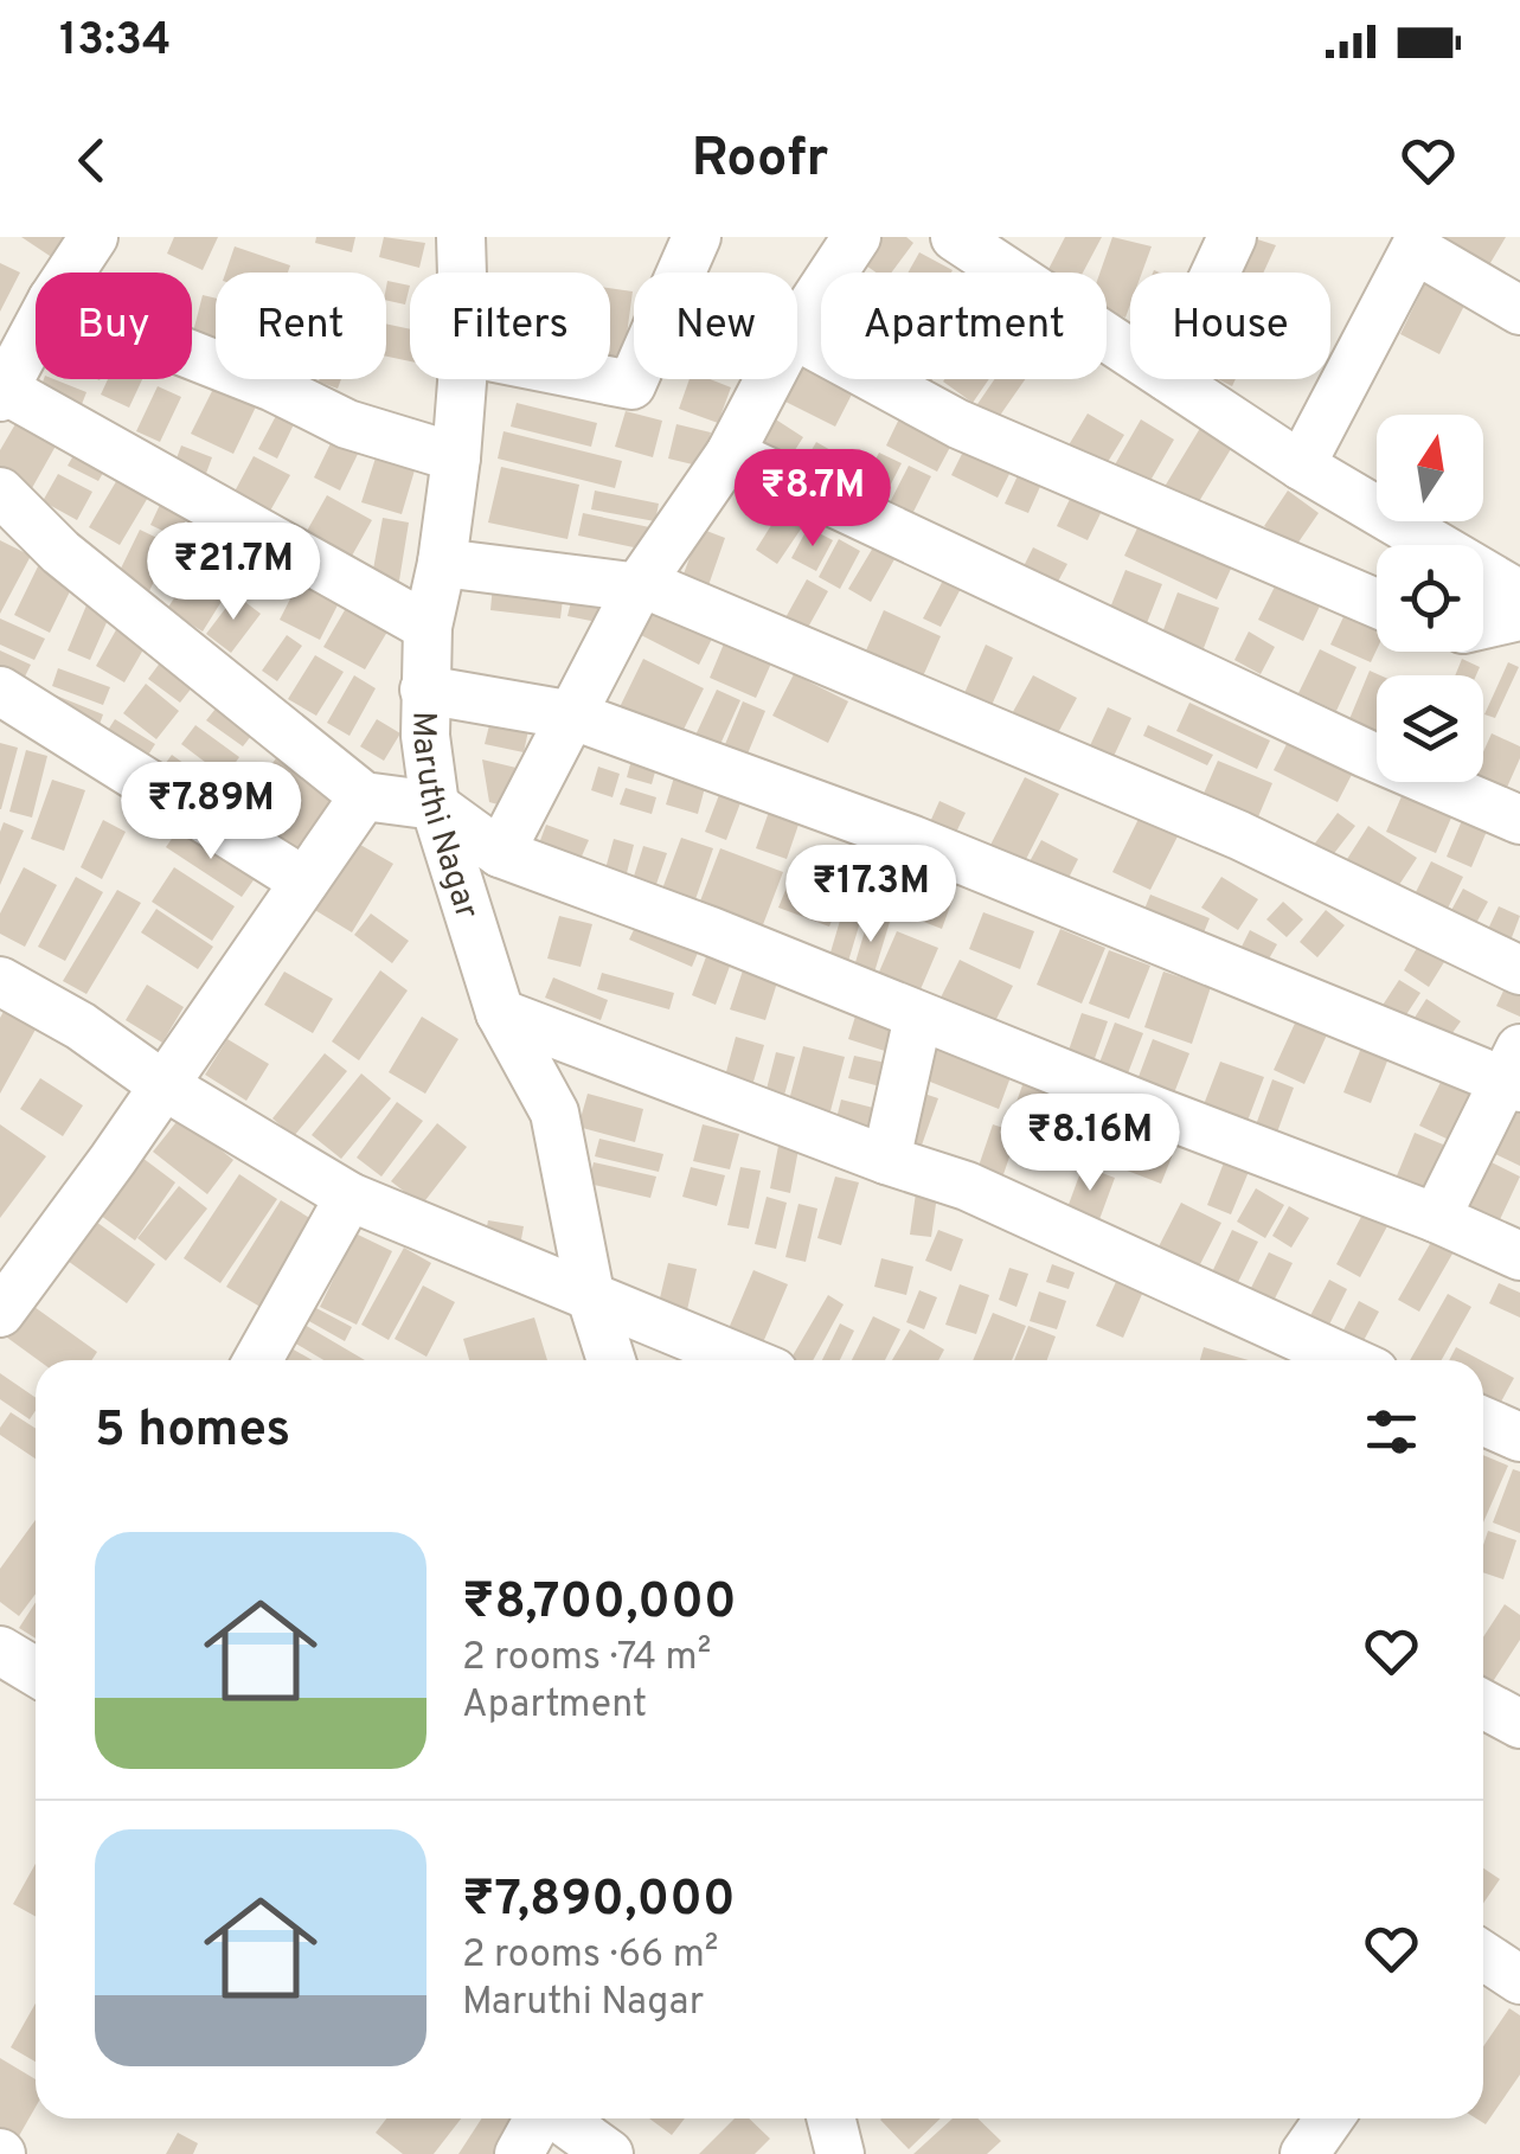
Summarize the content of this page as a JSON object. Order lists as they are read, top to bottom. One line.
{"streets":{"street":["Maruthi Nagar"]},"north":"top","page":{"status":"13:34","header":"Roofr","chip":["Buy","Rent","Filters","New","Apartment","House"],"price":["₹8.7M","₹21.7M","₹7.89M","₹17.3M","₹8.16M"],"heading":"5 homes","list":[{"name":"₹8,700,000","note":"2 rooms · 74 m² · Apartment"},{"name":"₹7,890,000","note":"2 rooms · 66 m² · Maruthi Nagar"}]}}
